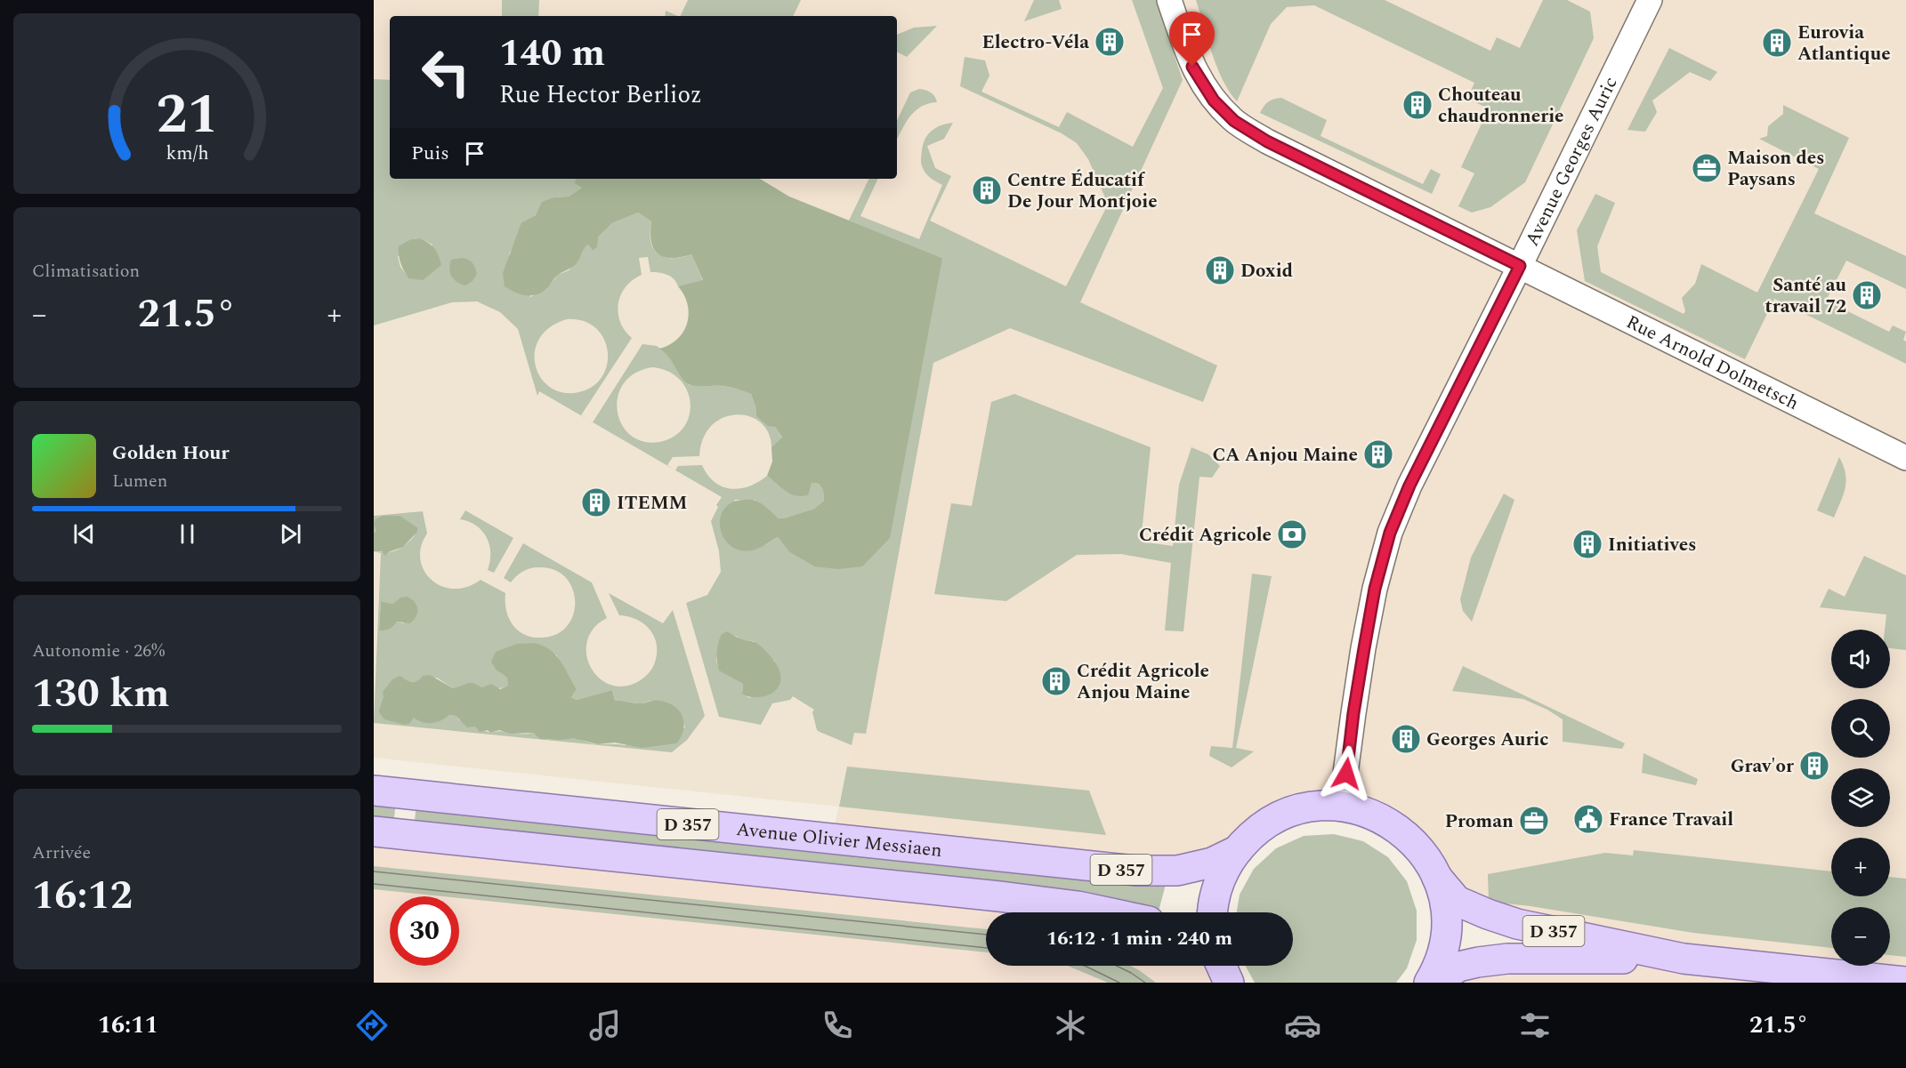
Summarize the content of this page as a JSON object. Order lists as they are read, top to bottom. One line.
{"streets":{"main road":["D 357","Avenue Olivier Messiaen"],"street":["Avenue Georges Auric","Rue Arnold Dolmetsch"]},"crossings":[["Avenue Georges Auric","Rue Arnold Dolmetsch"]],"places":{"building":["Electro-Véla","Eurovia Atlantique","Chouteau chaudronnerie","Centre Éducatif De Jour Montjoie","Doxid","Santé au travail 72","CA Anjou Maine","ITEMM","Initiatives","Crédit Agricole Anjou Maine","Georges Auric","Grav'or"],"office":["Maison des Paysans","Proman"],"bank":["Crédit Agricole"],"public building":["France Travail"]},"page":{"turn":["140 m","Rue Hector Berlioz"],"then":"Puis","tile":["Climatisation",["Autonomie · 26%","130 km"],["Arrivée","16:12"]],"heat":["−","21.5°","+"],"song":["Golden Hour","Lumen"],"map_buttons":["+","−"],"limit":"30","trip":"16:12 · 1 min · 240 m","tabs":["16:11","21.5°"],"gauge":["21","km/h"]}}
